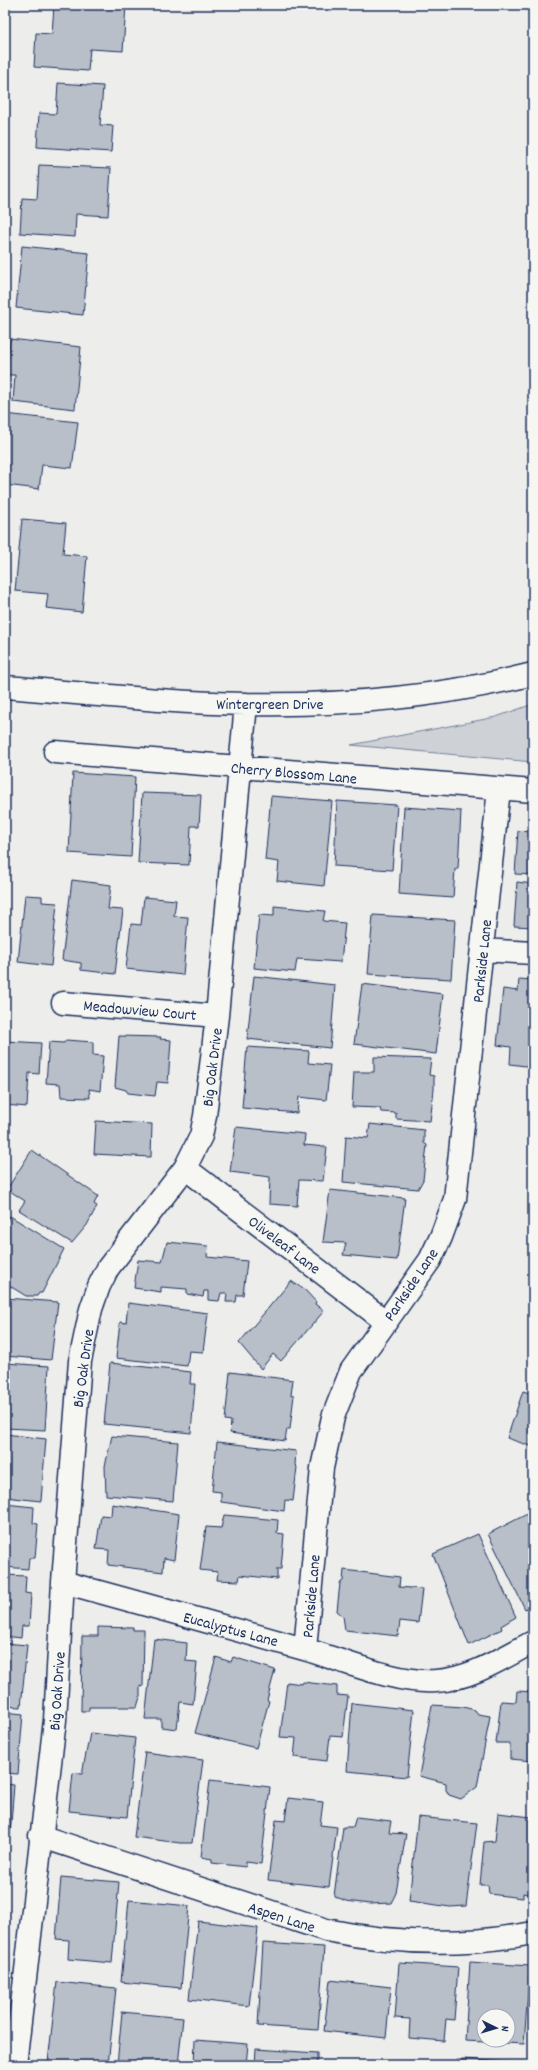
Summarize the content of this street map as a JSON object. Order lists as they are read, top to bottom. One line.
{"streets":{"street":["Wintergreen Drive","Cherry Blossom Lane","Parkside Lane","Meadowview Court","Big Oak Drive","Oliveleaf Lane","Eucalyptus Lane","Aspen Lane"]},"crossings":[["Wintergreen Drive","Big Oak Drive"],["Cherry Blossom Lane","Parkside Lane"],["Cherry Blossom Lane","Big Oak Drive"],["Parkside Lane","Oliveleaf Lane"],["Parkside Lane","Eucalyptus Lane"],["Meadowview Court","Big Oak Drive"],["Big Oak Drive","Oliveleaf Lane"],["Big Oak Drive","Eucalyptus Lane"],["Big Oak Drive","Aspen Lane"]],"north":"right"}
